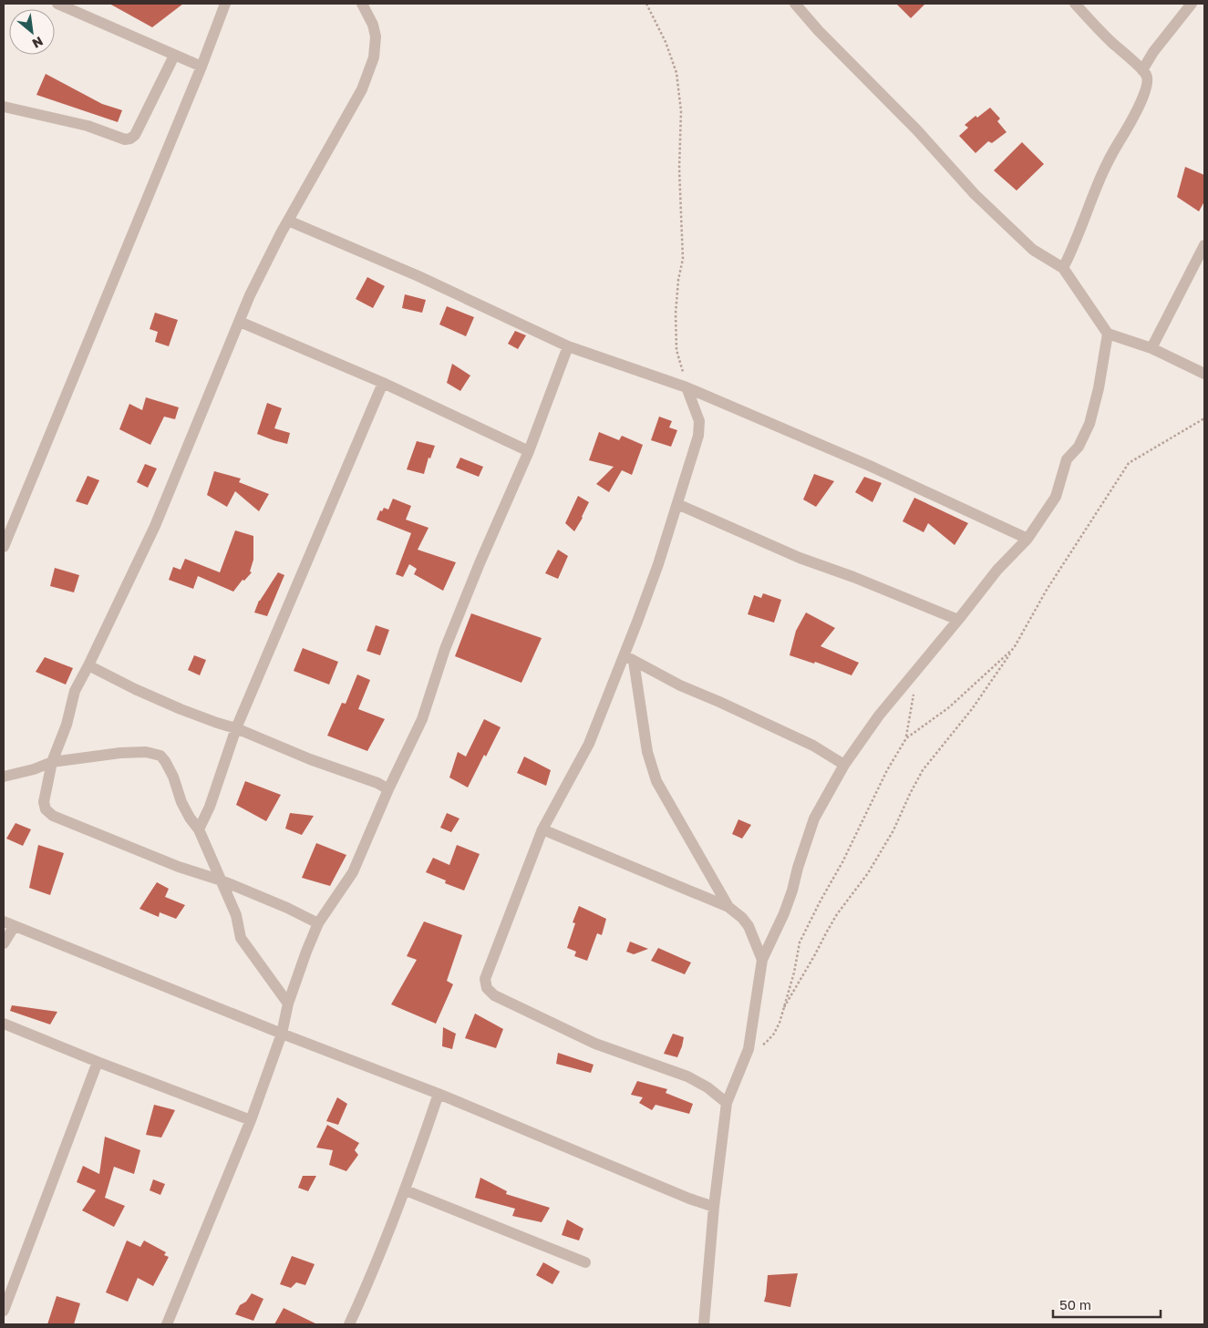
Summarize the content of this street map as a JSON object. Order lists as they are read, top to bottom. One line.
{"scale_bar":"50 m","north":"bottom right"}
